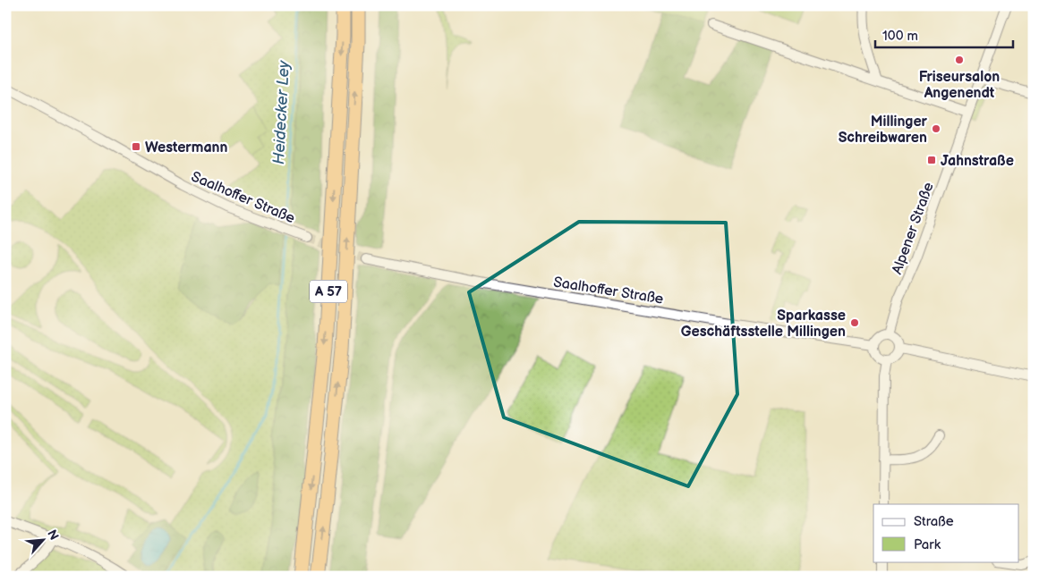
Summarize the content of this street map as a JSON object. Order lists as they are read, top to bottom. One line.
{"streets":{"highway":["A 57"],"street":["Saalhoffer Straße","Alpener Straße"]},"crossings":[["Saalhoffer Straße","Alpener Straße"]],"water":["Heidecker Ley"],"places":{"other":["Friseursalon Angenendt","Millinger Schreibwaren","Sparkasse Geschäftsstelle Millingen"],"transit":["Westermann","Jahnstraße"]},"legend":["Straße","Park"],"scale_bar":"100 m","north":"top right"}
